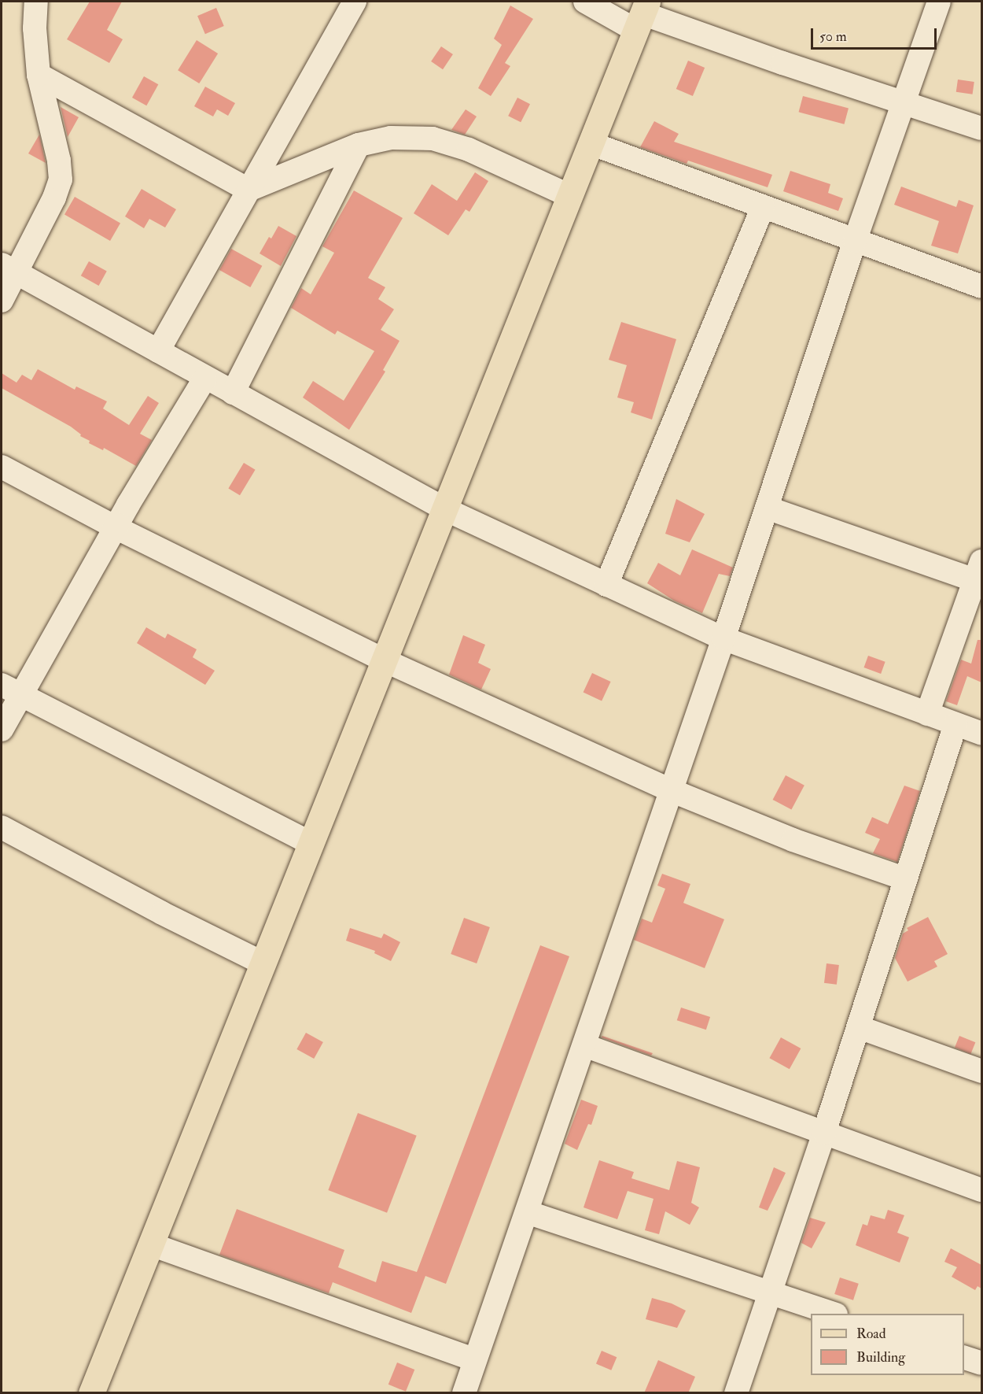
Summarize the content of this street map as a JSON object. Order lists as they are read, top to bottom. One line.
{"legend":["Road","Building"],"scale_bar":"50 m"}
